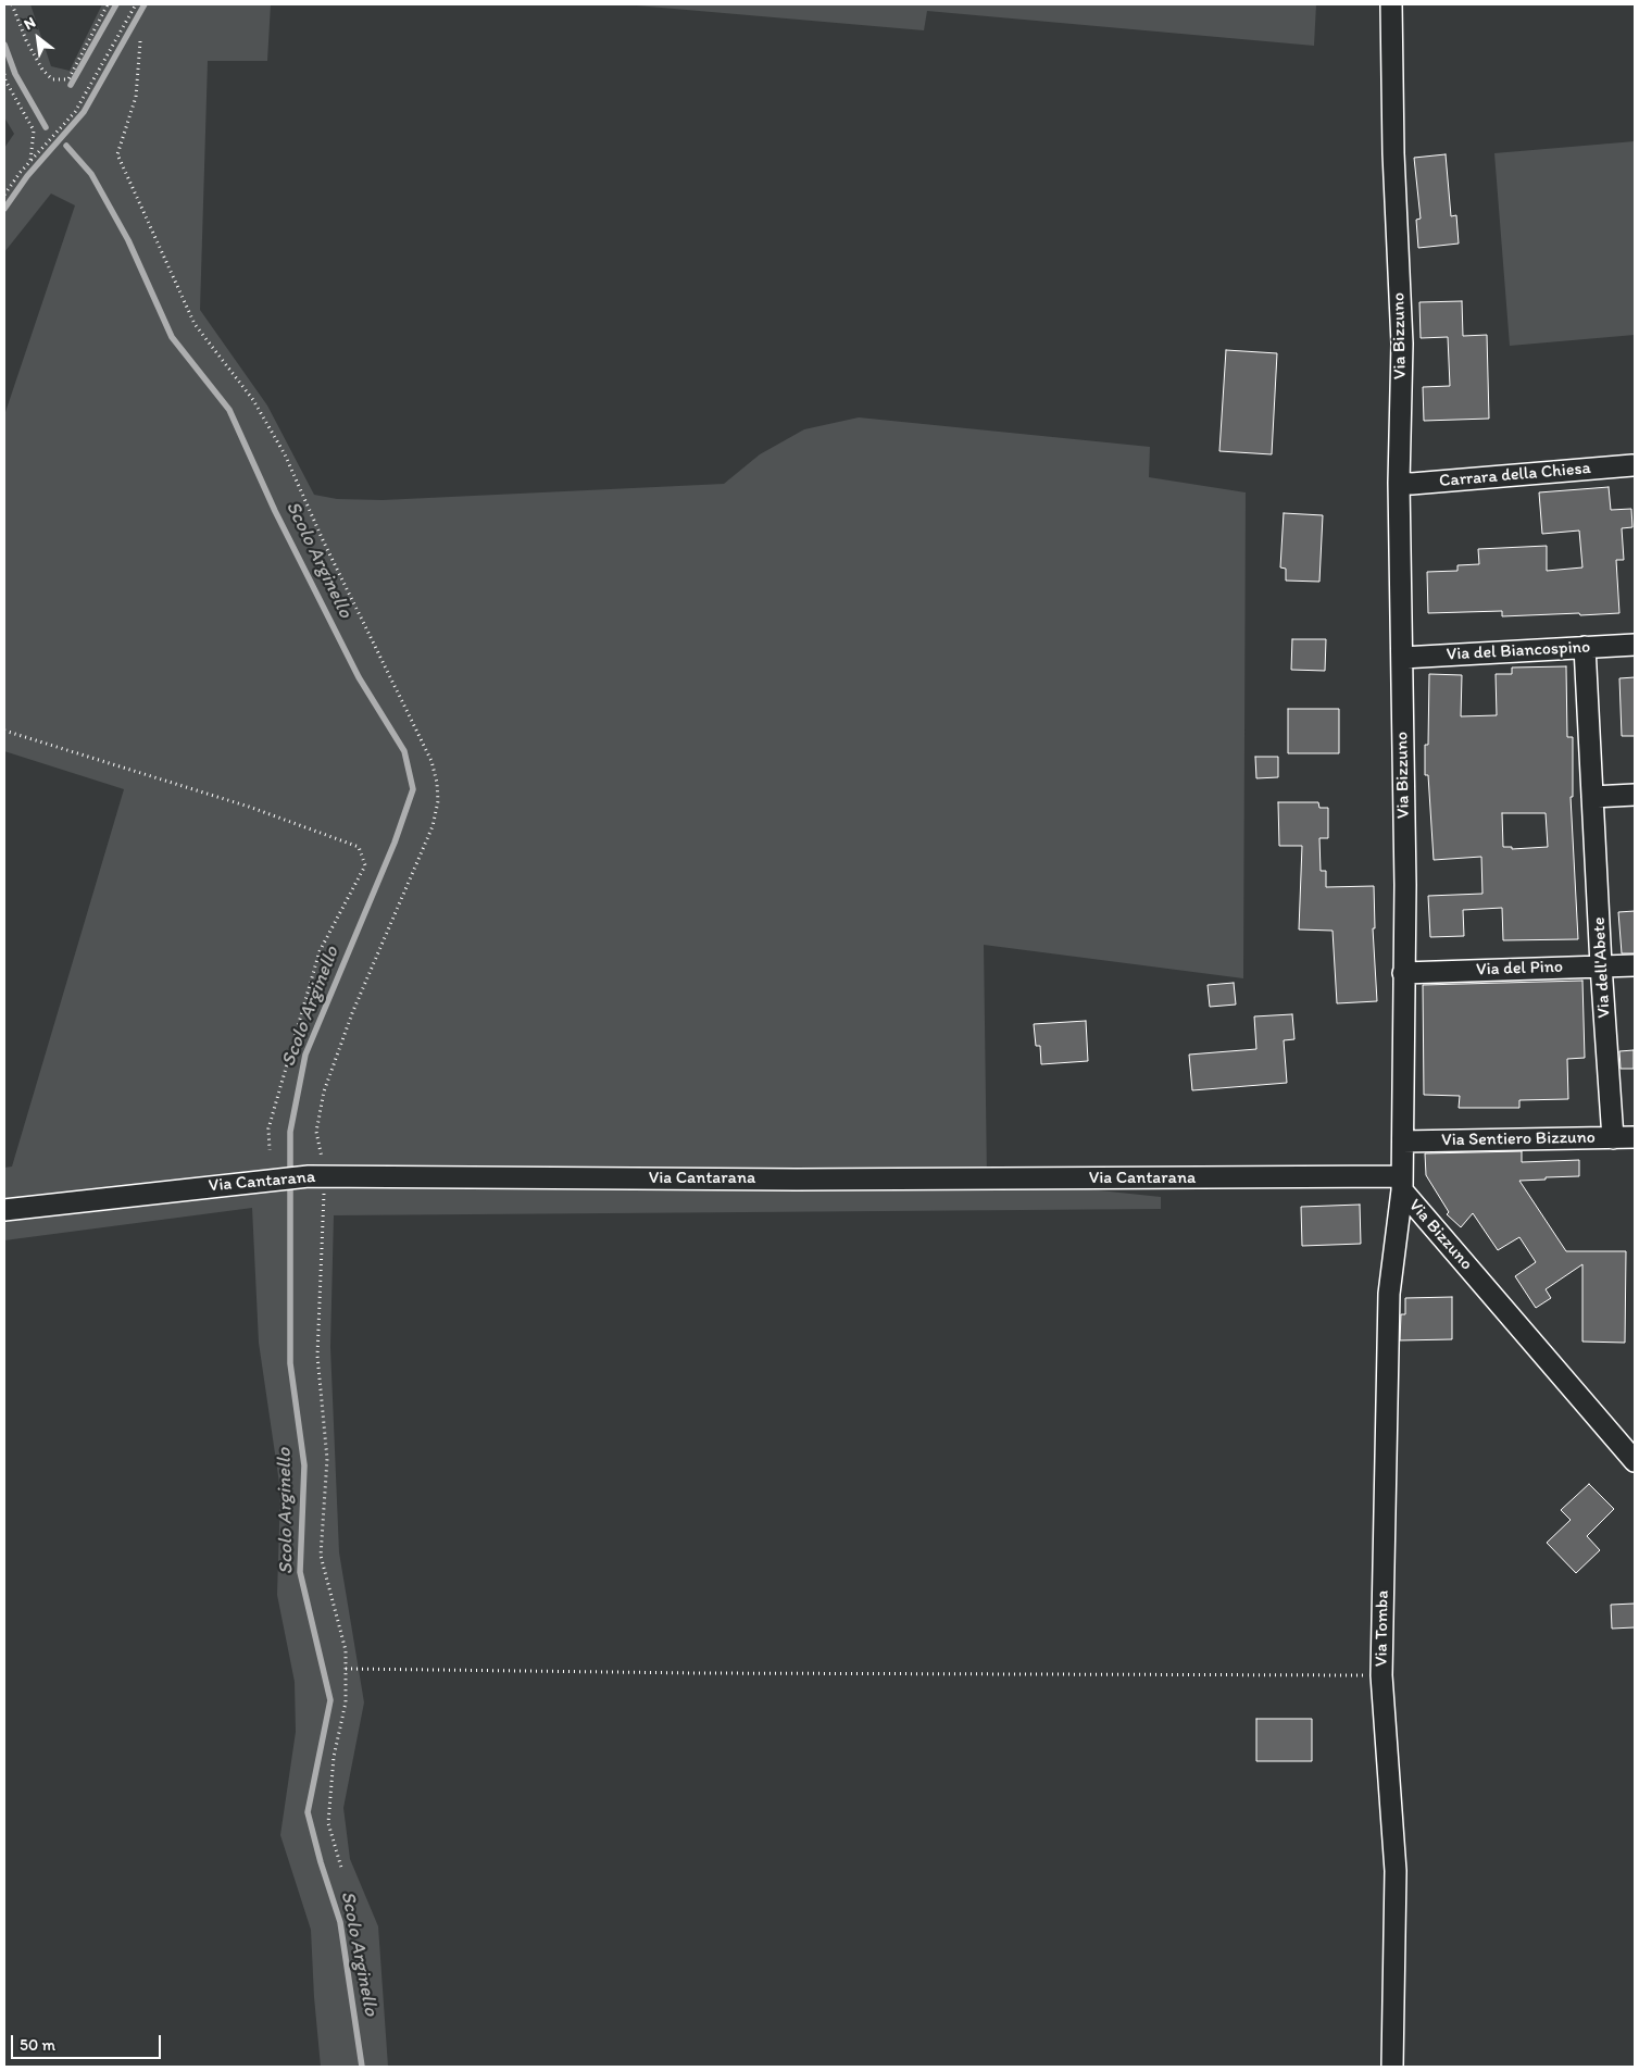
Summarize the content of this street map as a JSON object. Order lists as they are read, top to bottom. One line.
{"streets":{"street":["Via Bizzuno","Carrara della Chiesa","Via del Biancospino","Via dell'Abete","Via del Pino","Via Sentiero Bizzuno","Via Cantarana","Via Tomba"]},"crossings":[["Via Bizzuno","Carrara della Chiesa"],["Via Bizzuno","Via del Biancospino"],["Via Bizzuno","Via del Pino"],["Via Bizzuno","Via Sentiero Bizzuno"],["Via Bizzuno","Via Cantarana"],["Via Bizzuno","Via Tomba"],["Via del Biancospino","Via dell'Abete"],["Via dell'Abete","Via del Pino"],["Via dell'Abete","Via Sentiero Bizzuno"],["Via Cantarana","Via Tomba"]],"water":["Scolo Arginello"],"scale_bar":"50 m","north":"top left"}
